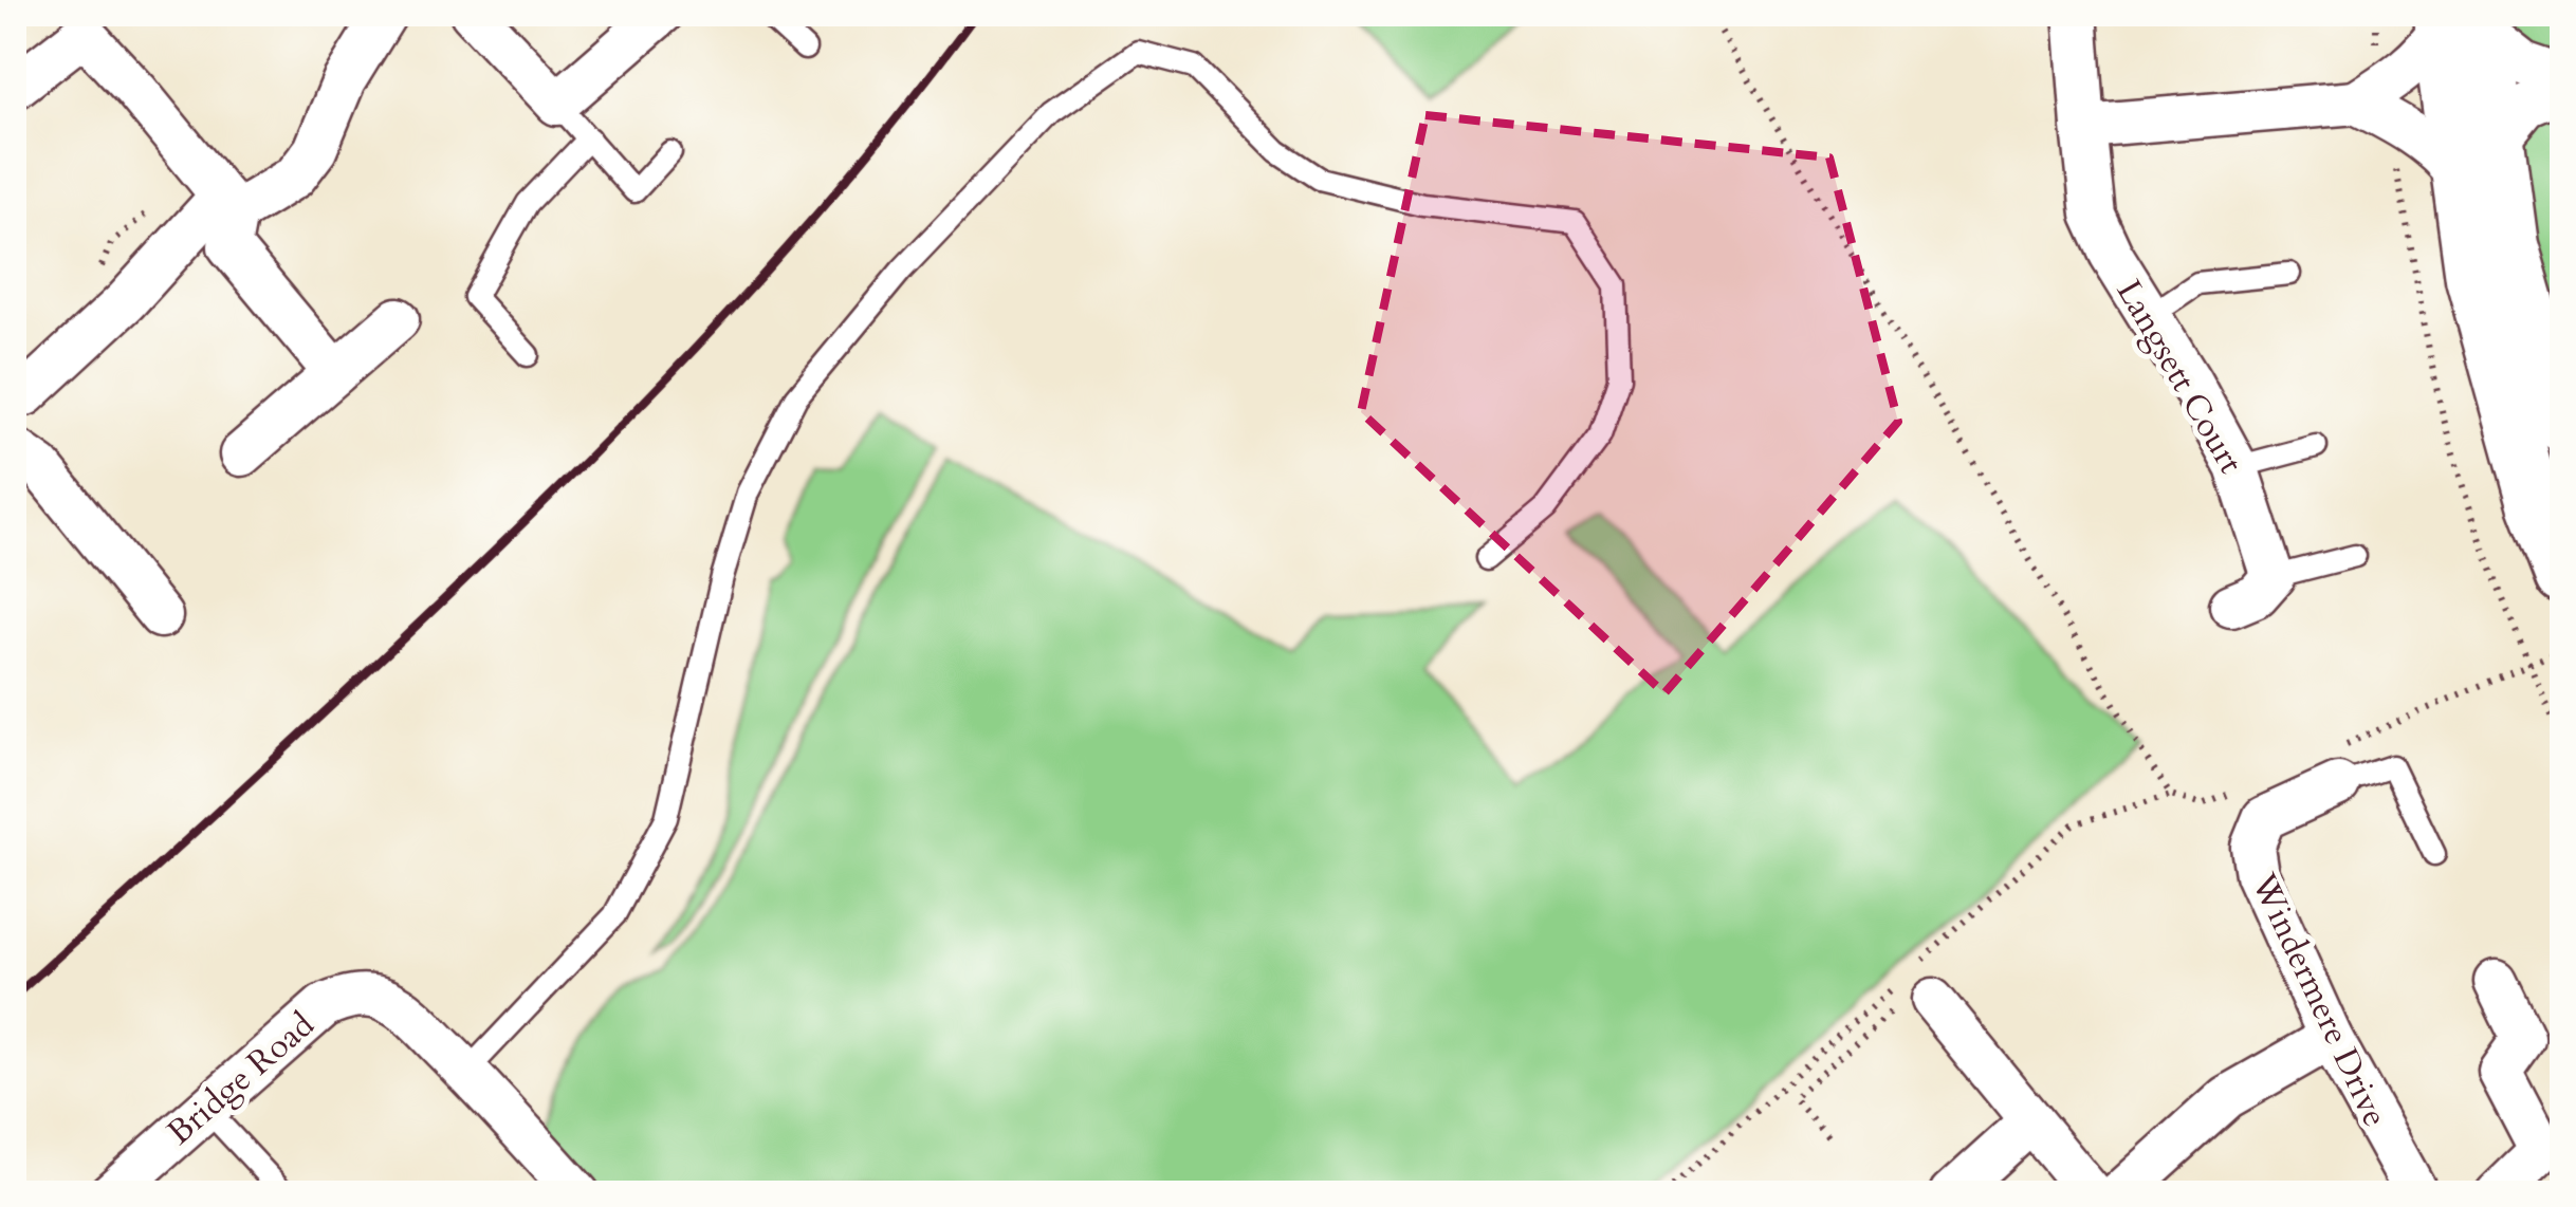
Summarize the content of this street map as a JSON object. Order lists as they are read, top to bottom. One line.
{"streets":{"street":["Langsett Court","Windermere Drive","Bridge Road"]}}
